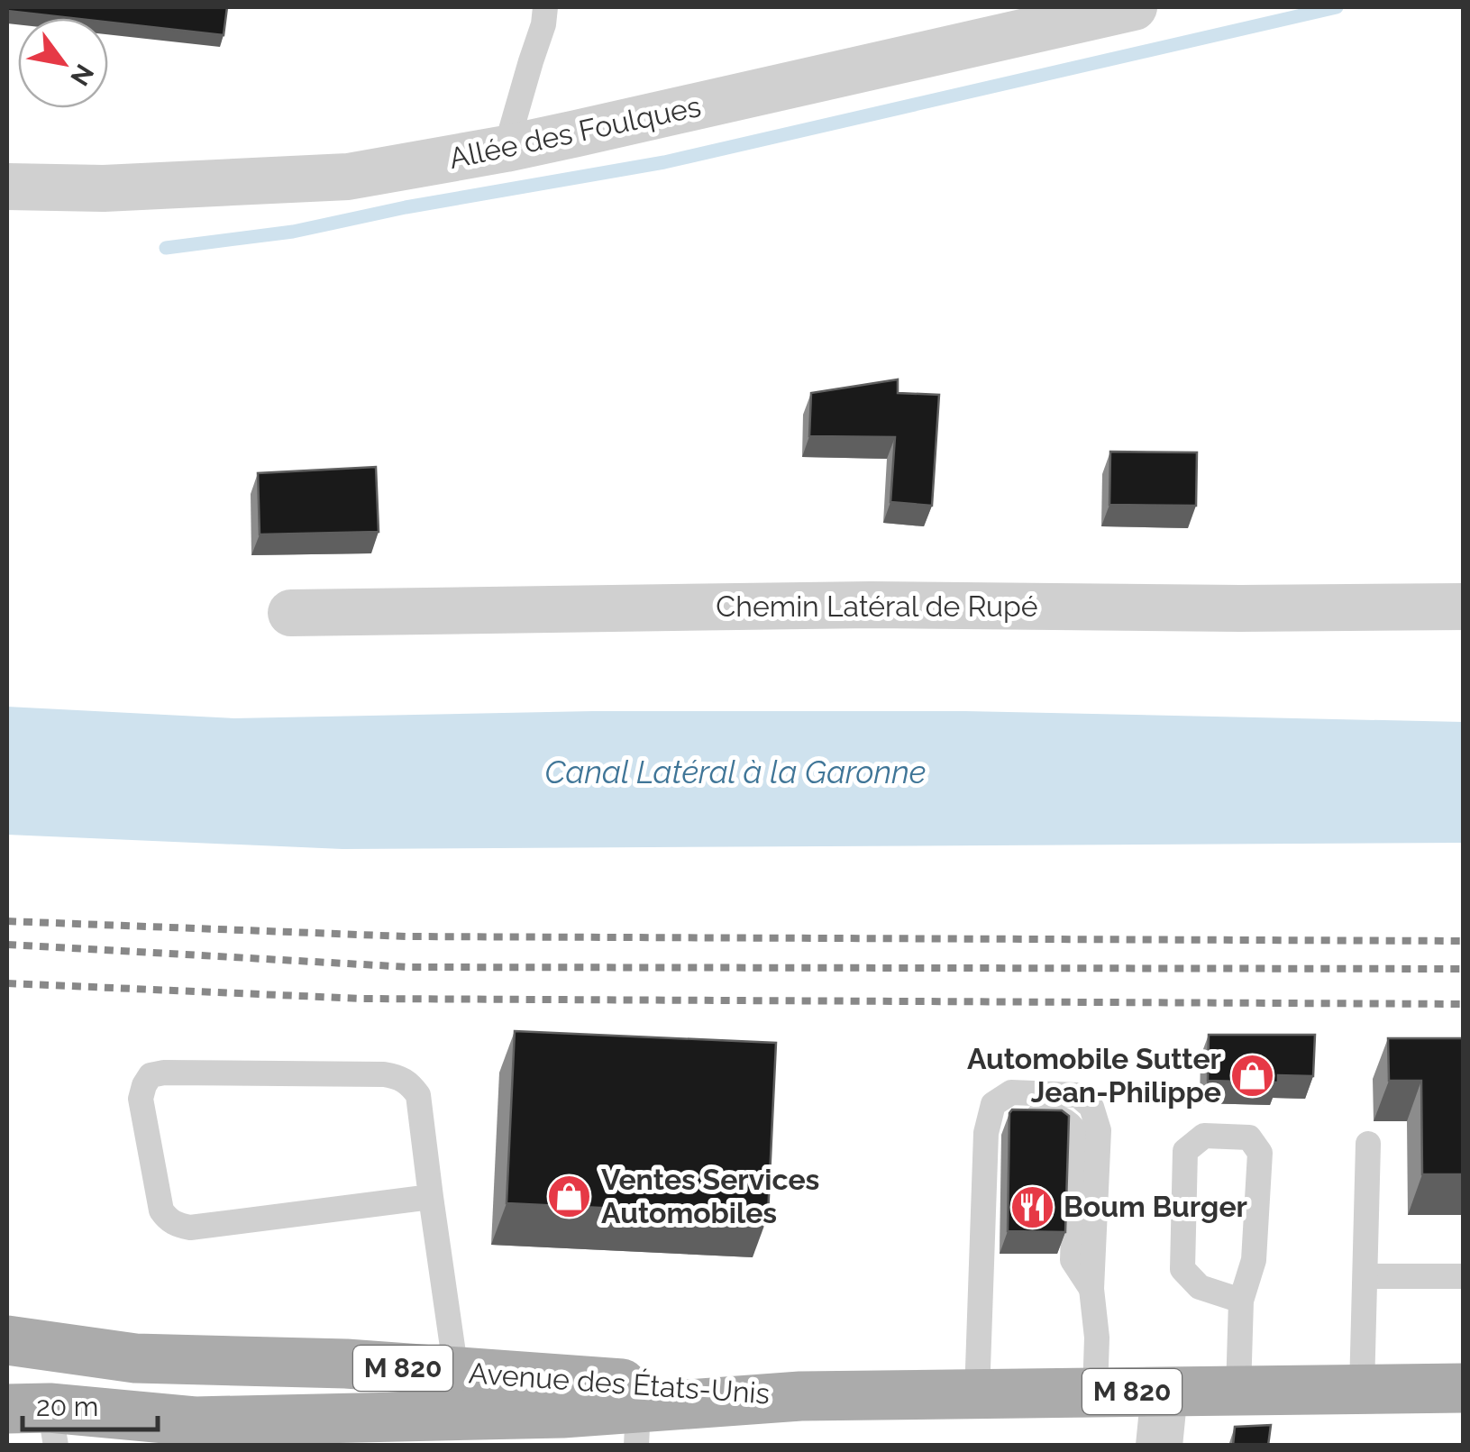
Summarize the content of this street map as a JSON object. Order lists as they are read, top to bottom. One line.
{"streets":{"main road":["M 820","Avenue des États-Unis"],"street":["Allée des Foulques","Chemin Latéral de Rupé"]},"water":["Canal Latéral à la Garonne"],"places":{"shop":["Automobile Sutter Jean-Philippe","Ventes Services Automobiles"],"restaurant":["Boum Burger"]},"scale_bar":"20 m","north":"bottom right"}
